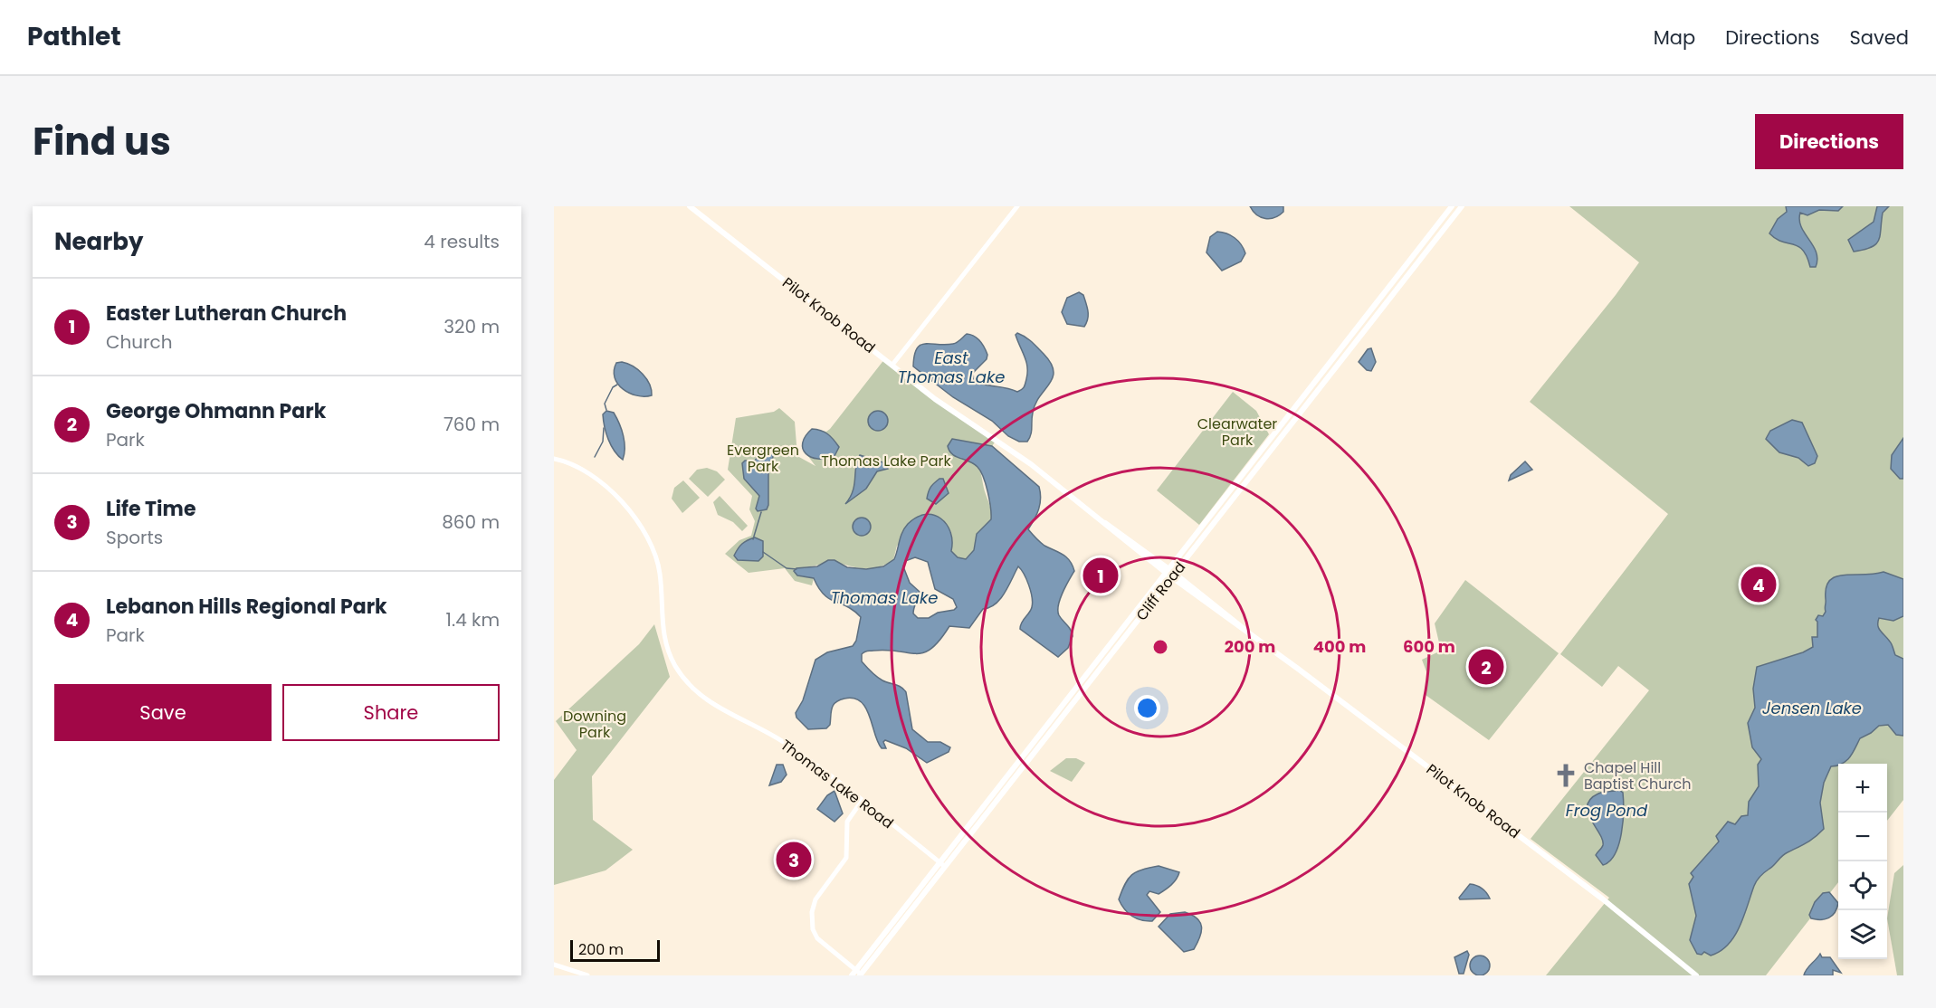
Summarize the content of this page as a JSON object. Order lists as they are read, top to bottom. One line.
{"streets":{"main road":["Pilot Knob Road","Cliff Road"],"street":["Thomas Lake Road"]},"crossings":[["Pilot Knob Road","Cliff Road"],["Cliff Road","Thomas Lake Road"]],"water":["East Thomas Lake","Thomas Lake","Jensen Lake","Frog Pond"],"parks":["Clearwater Park","Evergreen Park","Thomas Lake Park","Downing Park"],"places":{"church":["Chapel Hill Baptist Church"]},"scale_bar":"200 m","page":{"header":"Pathlet","nav":["Map","Directions","Saved"],"title":"Find us","buttons":["Directions",["Save","Share"]],"heading":["Nearby","4 results"],"list":[{"mark":"1","name":"Easter Lutheran Church","note":"Church","value":"320 m"},{"mark":"2","name":"George Ohmann Park","note":"Park","value":"760 m"},{"mark":"3","name":"Life Time","note":"Sports","value":"860 m"},{"mark":"4","name":"Lebanon Hills Regional Park","note":"Park","value":"1.4 km"}],"pins":["1","4","2","3"],"map_buttons":["+","−"],"scale":"200 m"},"rings":["200 m","400 m","600 m"]}
